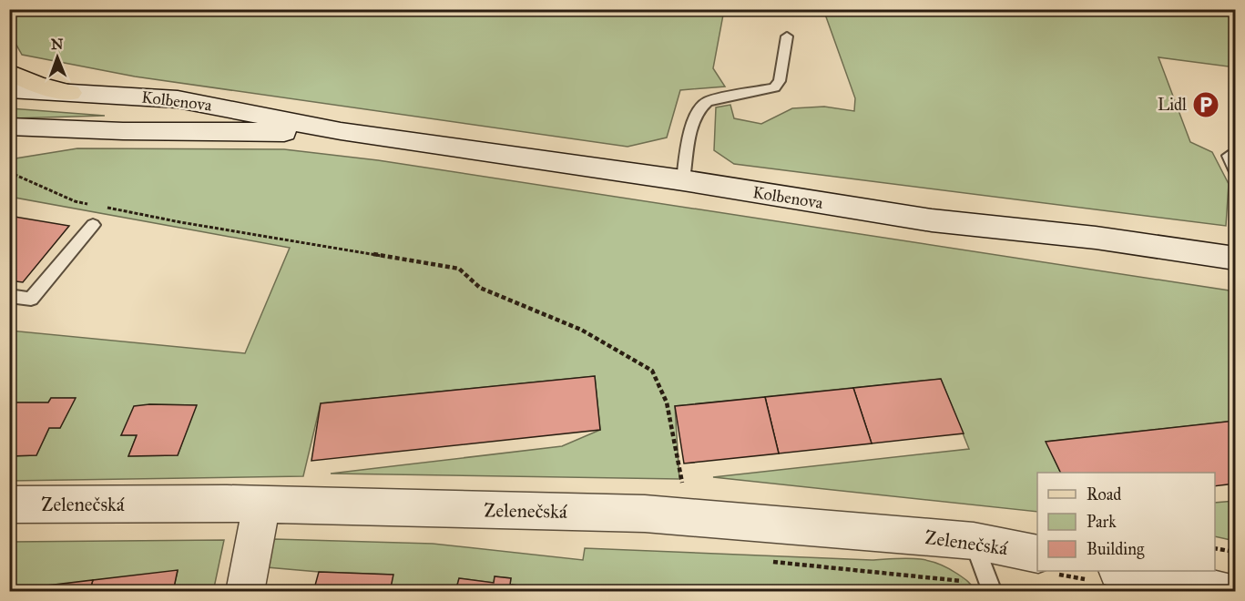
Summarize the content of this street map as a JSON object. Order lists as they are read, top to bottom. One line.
{"streets":{"main road":["Kolbenova","Zelenečská"]},"places":{"parking":["Lidl"]},"legend":["Road","Park","Building"],"north":"top"}
